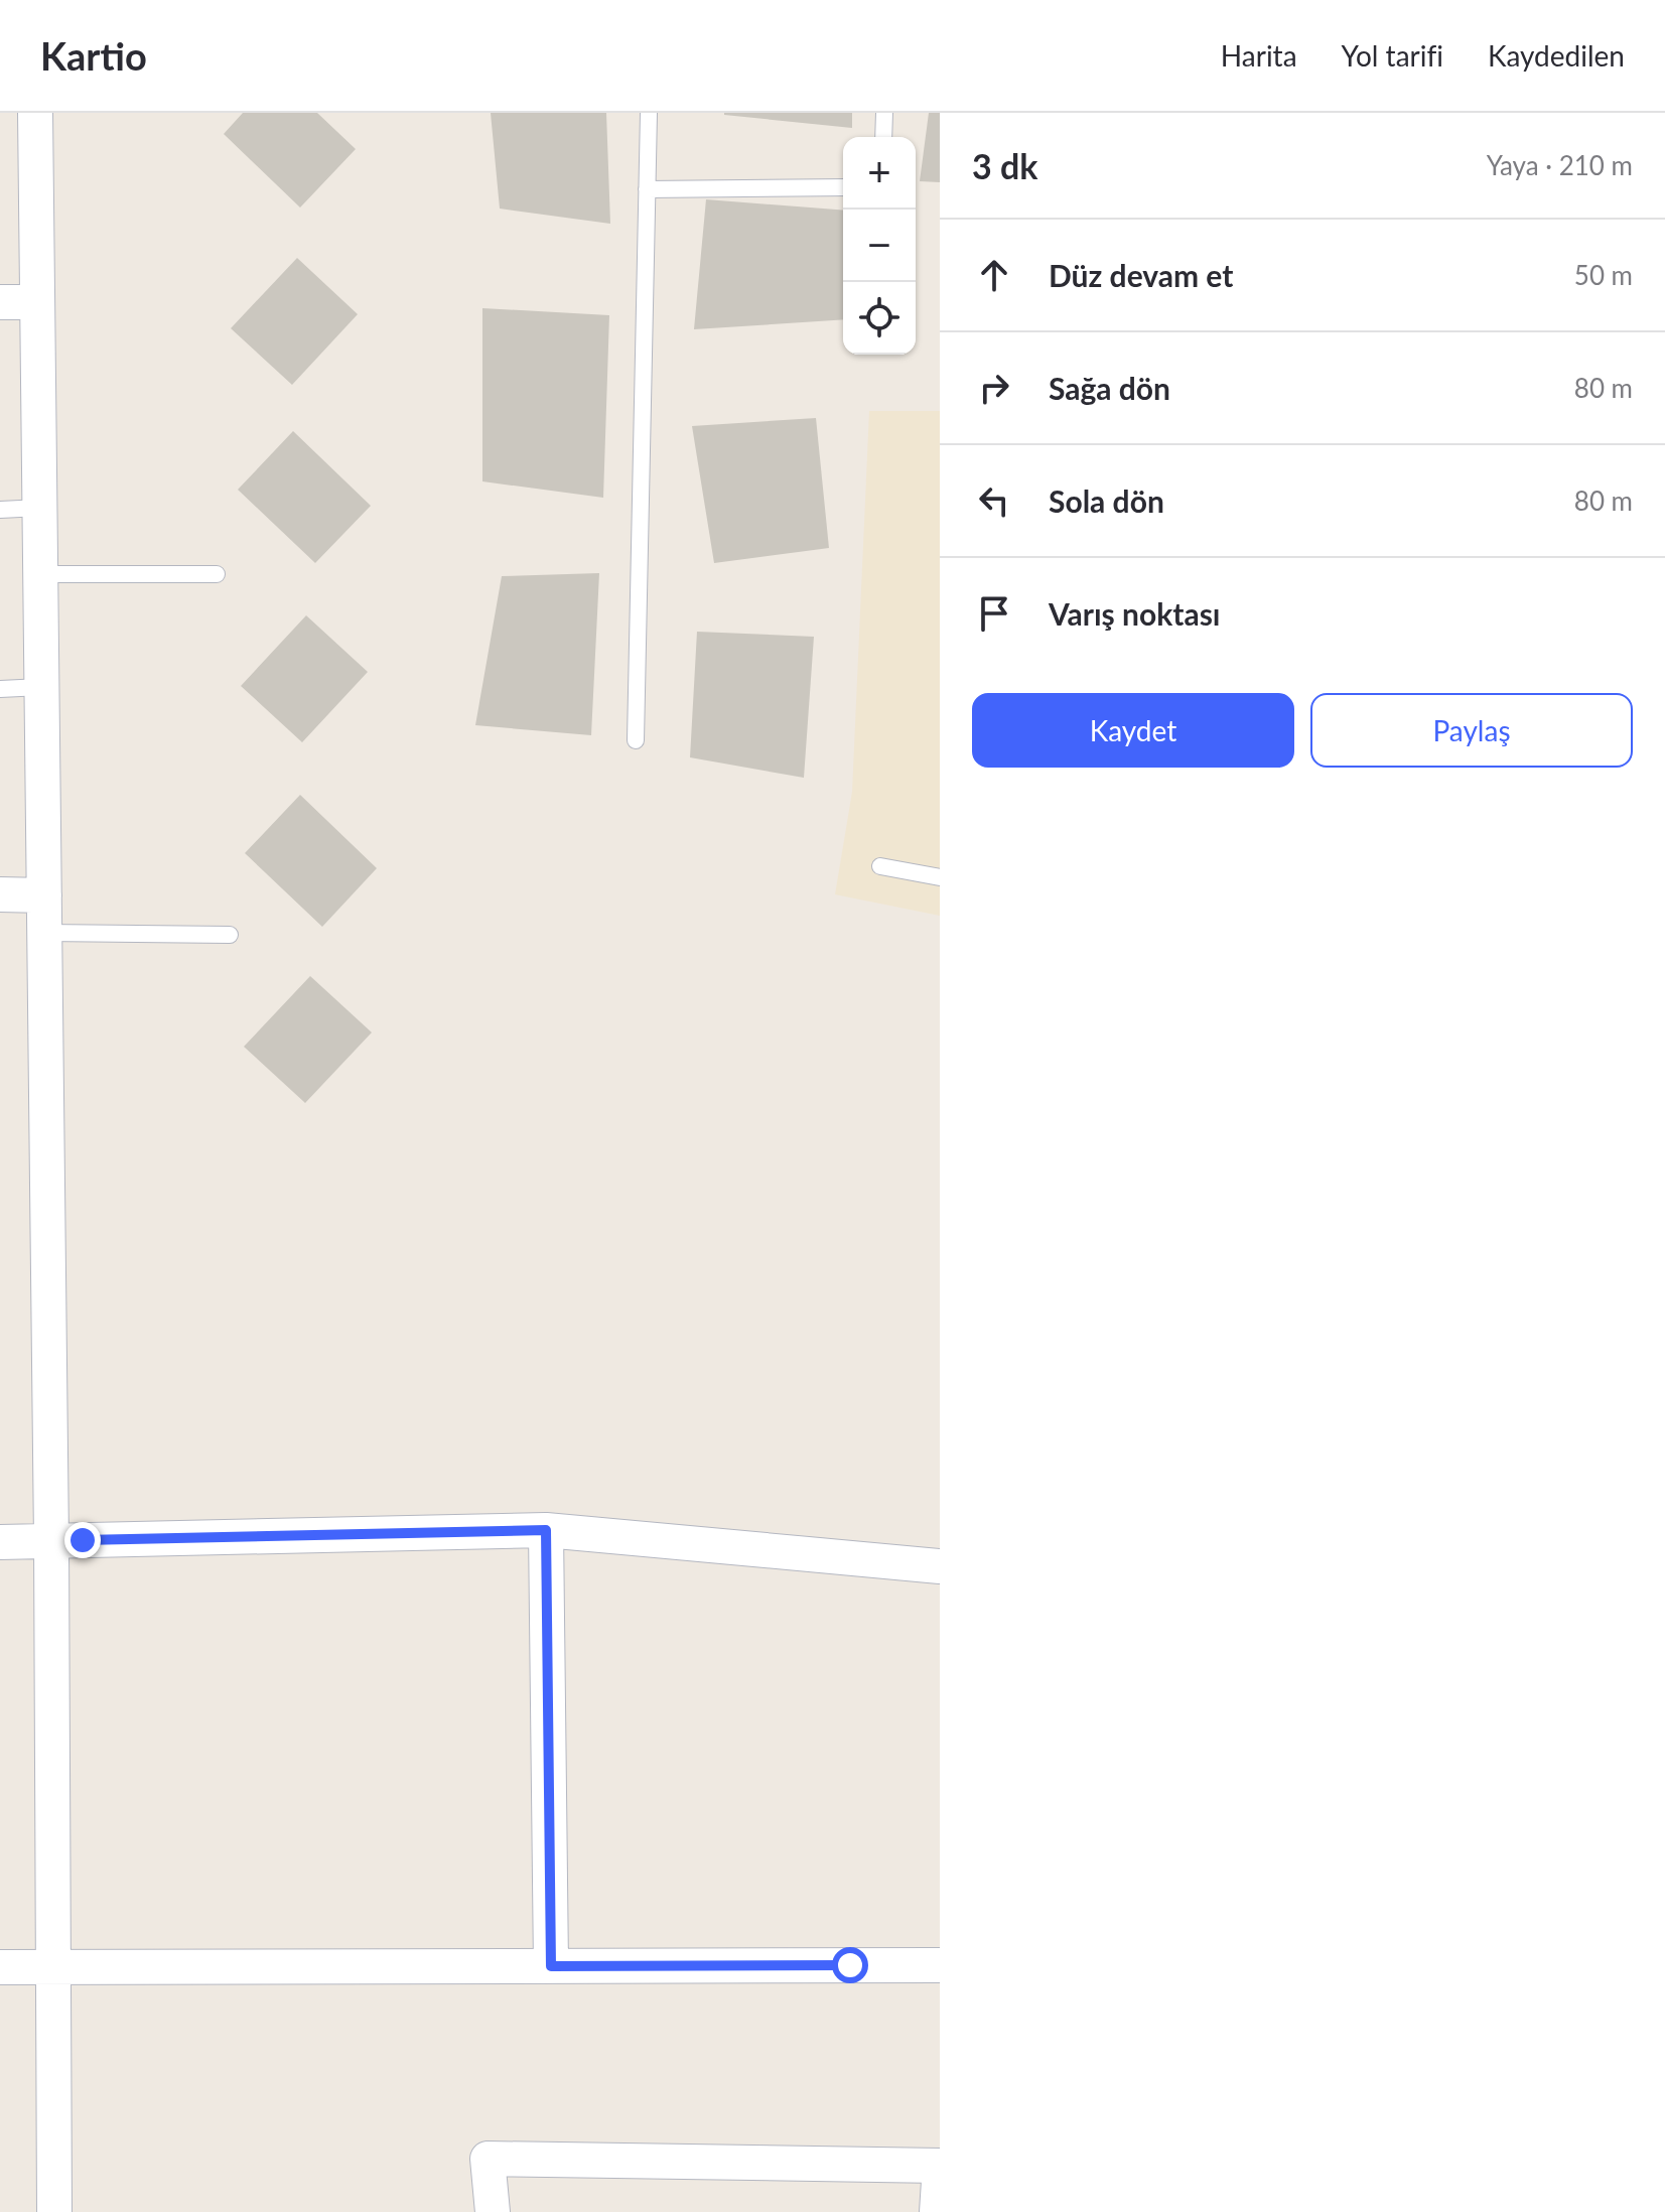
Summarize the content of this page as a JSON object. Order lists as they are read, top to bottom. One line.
{"page":{"header":"Kartio","nav":["Harita","Yol tarifi","Kaydedilen"],"heading":["3 dk","Yaya · 210 m"],"map_buttons":["+","−"],"list":[["Düz devam et","50 m"],["Sağa dön","80 m"],["Sola dön","80 m"],"Varış noktası"],"buttons":["Kaydet","Paylaş"]}}
